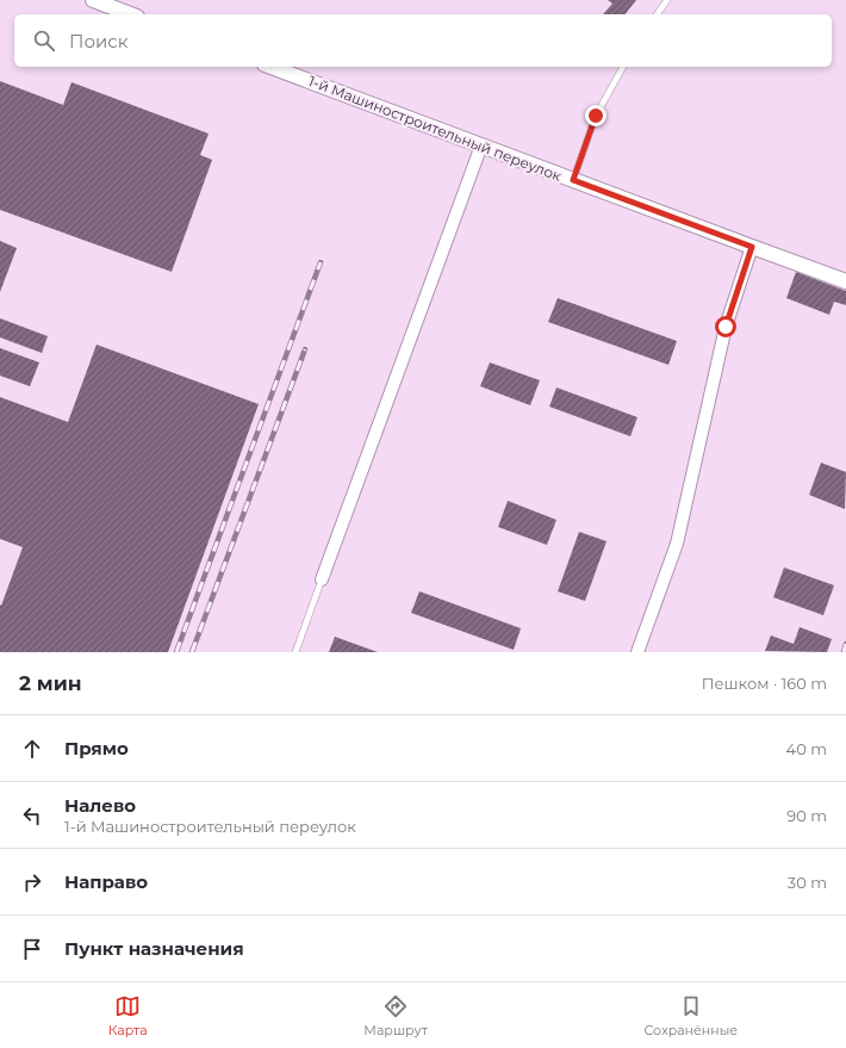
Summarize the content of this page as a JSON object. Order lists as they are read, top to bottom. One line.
{"streets":{"street":["1-й Машиностроительный переулок"]},"page":{"search":"Поиск","heading":["2 мин","Пешком · 160 m"],"list":[["Прямо","40 m"],["Налево","1-й Машиностроительный переулок","90 m"],["Направо","30 m"],"Пункт назначения"],"nav":["Карта","Маршрут","Сохранённые"]}}
